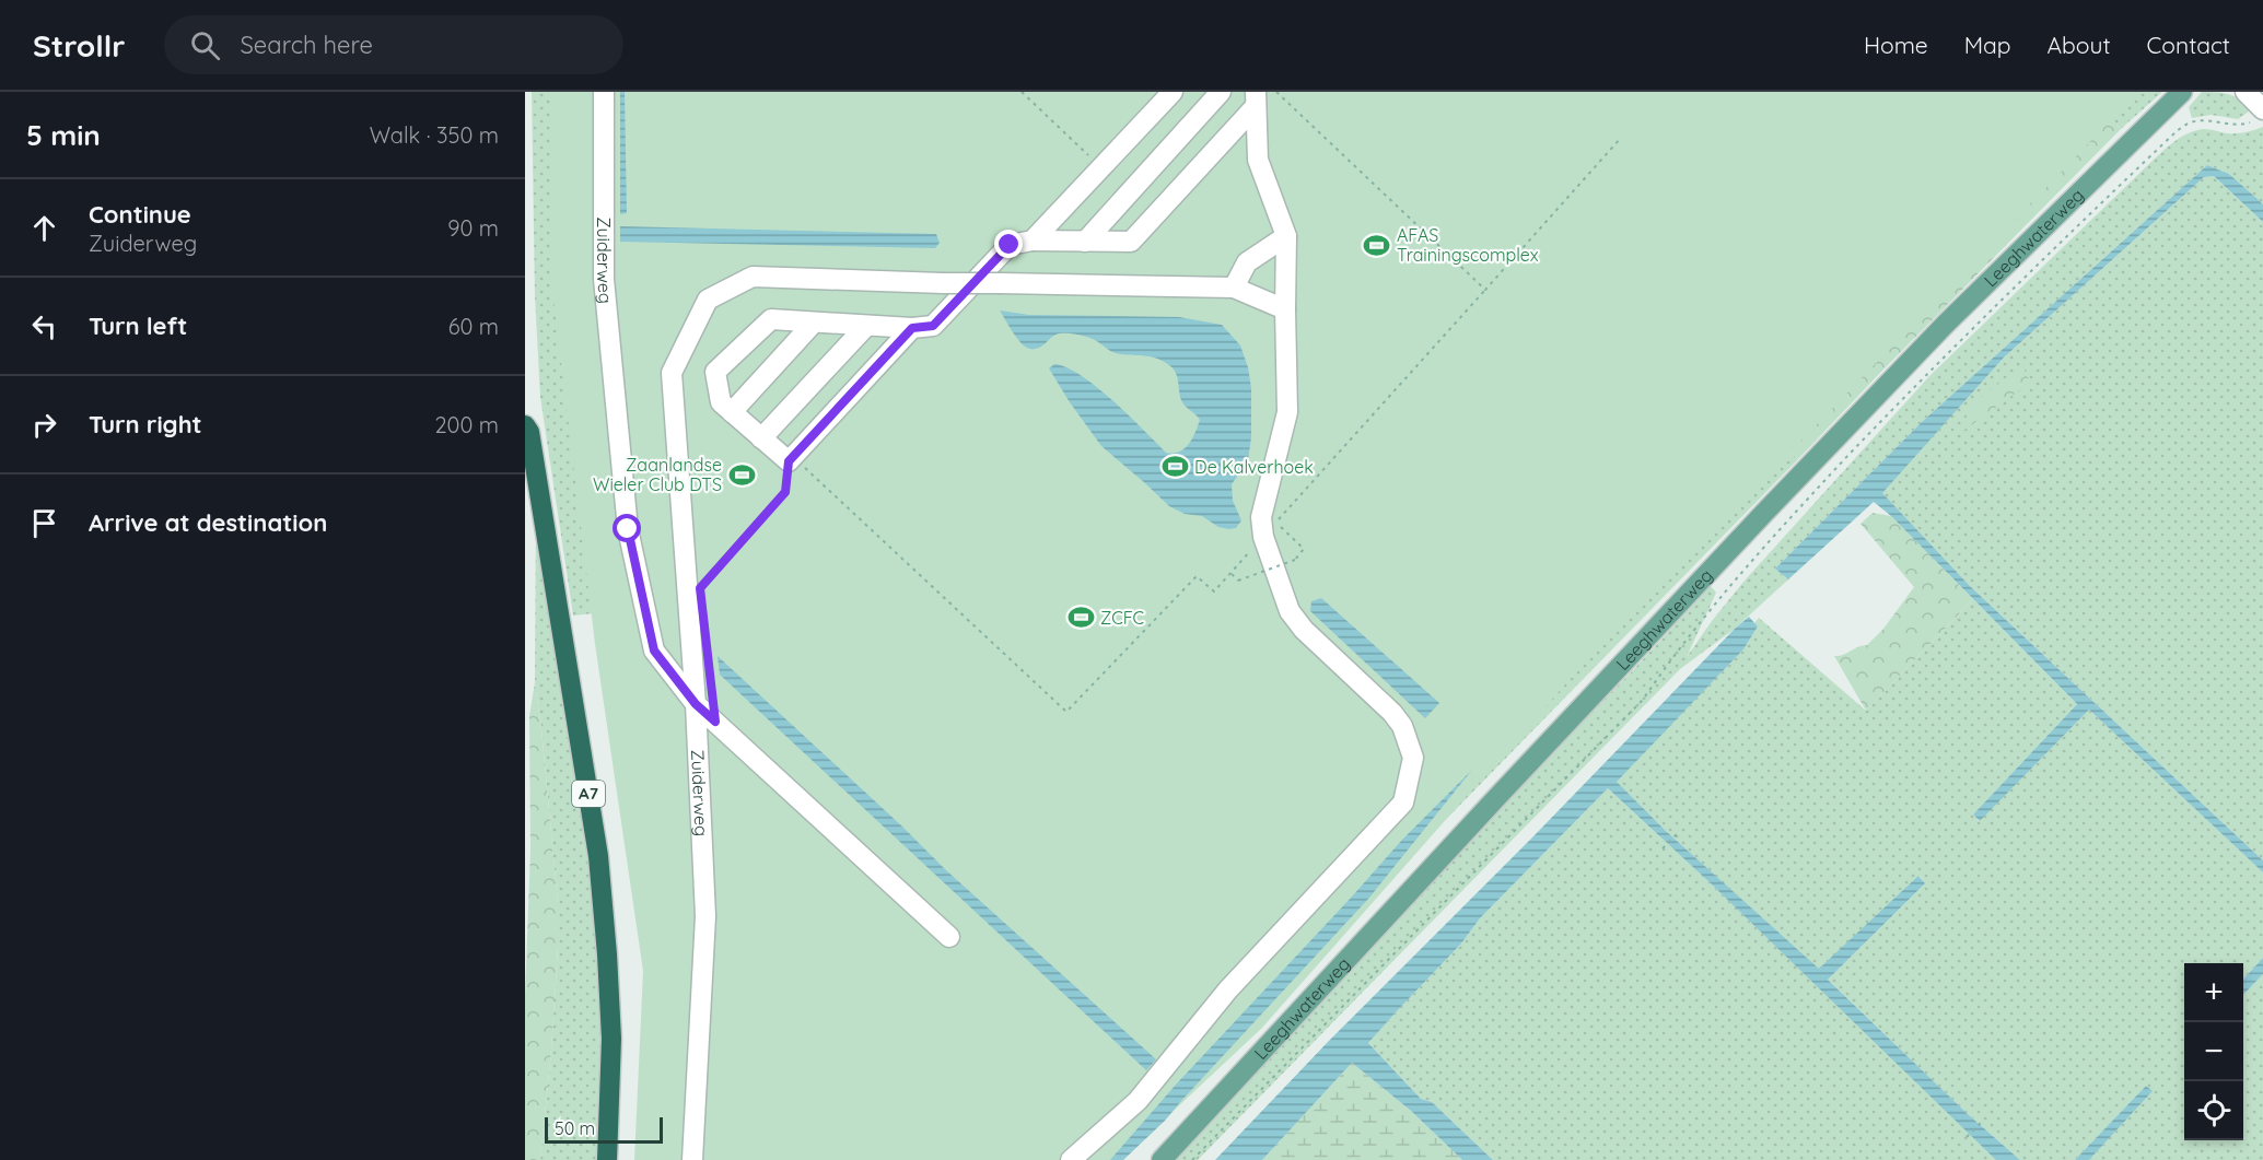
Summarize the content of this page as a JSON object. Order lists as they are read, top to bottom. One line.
{"streets":{"highway":["A7"],"main road":["Leeghwaterweg"],"street":["Zuiderweg"]},"places":{"sports":["AFAS Trainingscomplex","De Kalverhoek","Zaanlandse Wieler Club DTS","ZCFC"]},"scale_bar":"50 m","page":{"header":"Strollr","search":"Search here","nav":["Home","Map","About","Contact"],"heading":["5 min","Walk · 350 m"],"list":[["Continue","Zuiderweg","90 m"],["Turn left","60 m"],["Turn right","200 m"],"Arrive at destination"],"map_buttons":["+","−"],"scale":"50 m"}}
